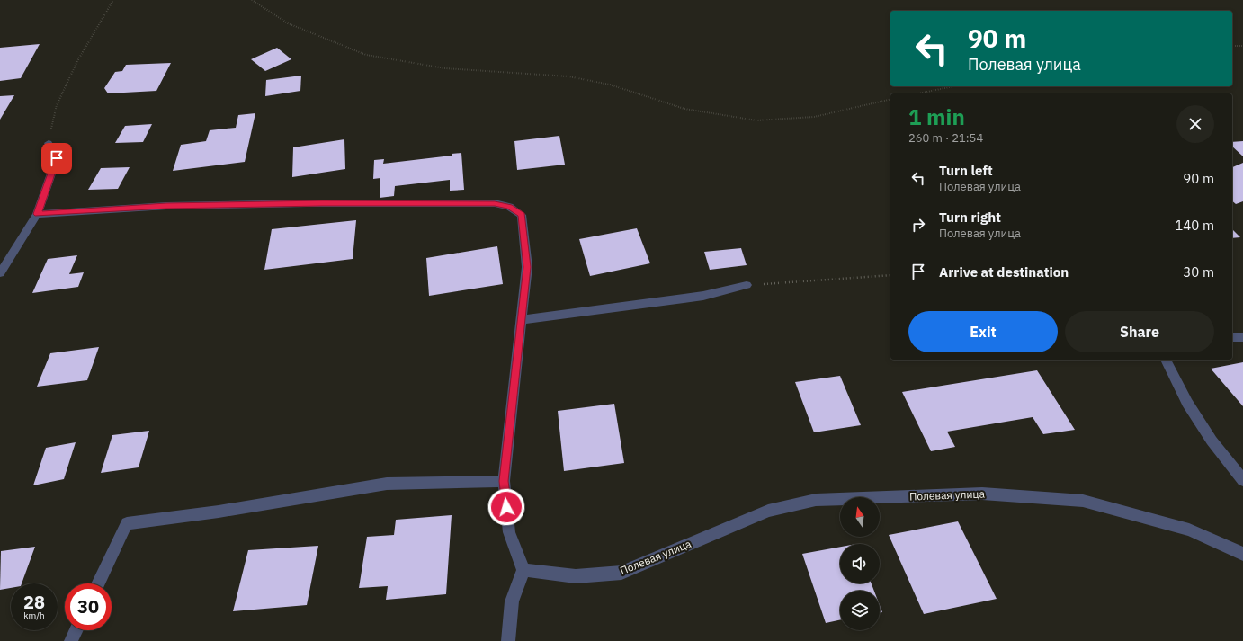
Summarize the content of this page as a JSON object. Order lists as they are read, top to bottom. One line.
{"streets":{"street":["Полевая улица"]},"north":"top","page":{"turn":["90 m","Полевая улица"],"heading":["1 min","260 m · 21:54"],"list":[{"name":"Turn left","note":"Полевая улица","value":"90 m"},{"name":"Turn right","note":"Полевая улица","value":"140 m"},{"name":"Arrive at destination","value":"30 m"}],"buttons":["Exit","Share"],"speed":"28 km/h","limit":"30"}}
